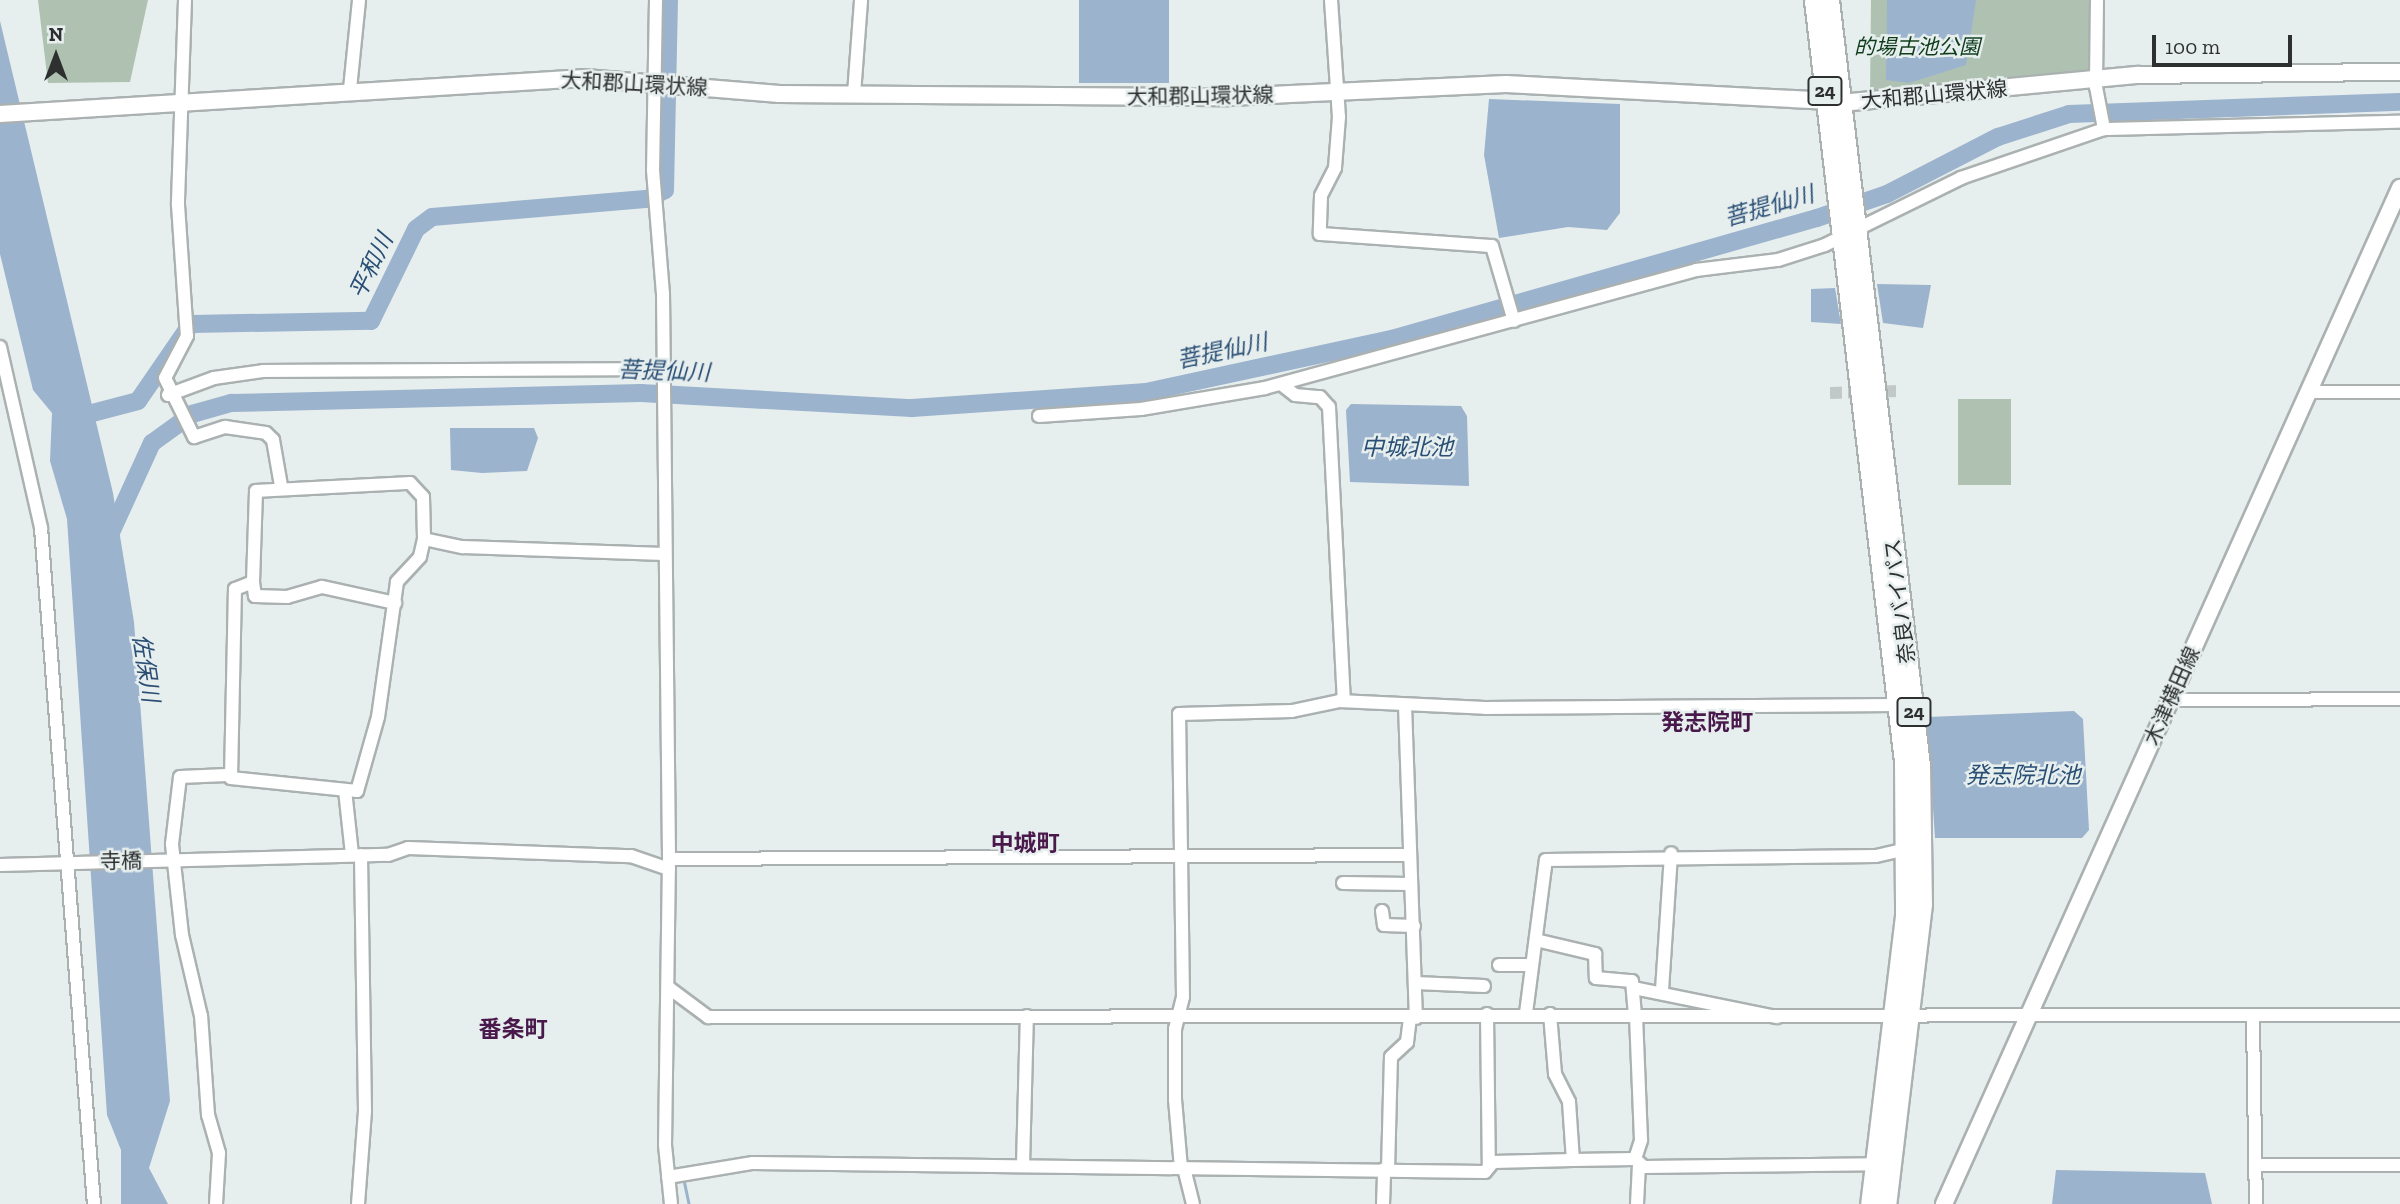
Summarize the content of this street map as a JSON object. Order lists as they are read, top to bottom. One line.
{"streets":{"highway":["24","奈良バイパス"],"main road":["大和郡山環状線","木津横田線"],"street":["寺橋"]},"crossings":[["大和郡山環状線","奈良バイパス"]],"districts":["発志院町","中城町","番条町"],"water":["菩提仙川","平和川","中城北池","佐保川","発志院北池"],"parks":["的場古池公園"],"scale_bar":"100 m","north":"top"}
